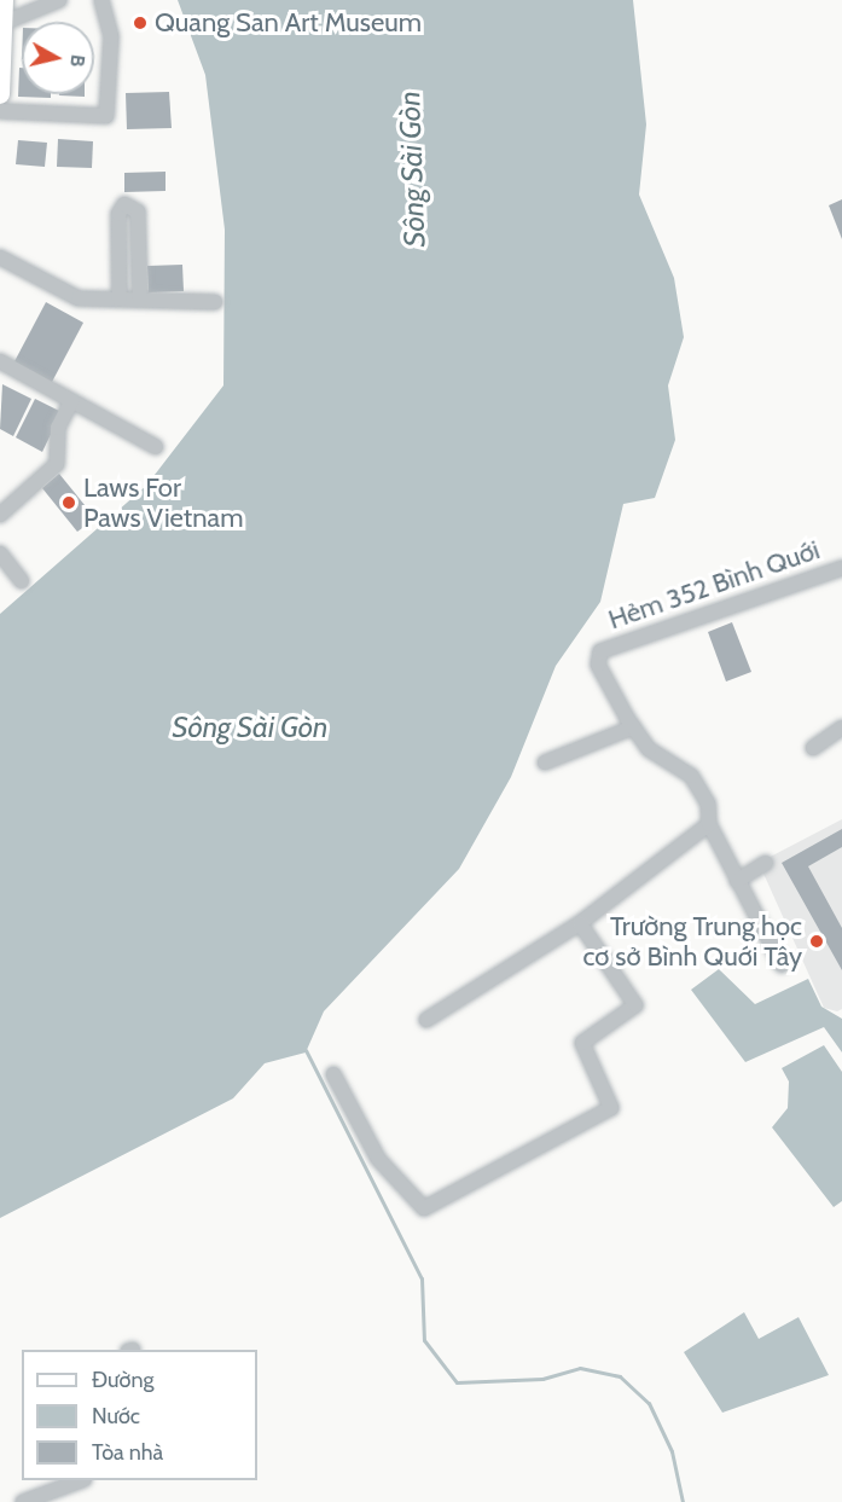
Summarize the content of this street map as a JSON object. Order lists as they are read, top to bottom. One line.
{"streets":{"street":["Hẻm 352 Bình Quới"]},"water":["Sông Sài Gòn"],"places":["Quang San Art Museum","Laws For Paws Vietnam","Trường Trung học cơ sở Bình Quới Tây"],"legend":["Đường","Nước","Tòa nhà"],"north":"right"}
